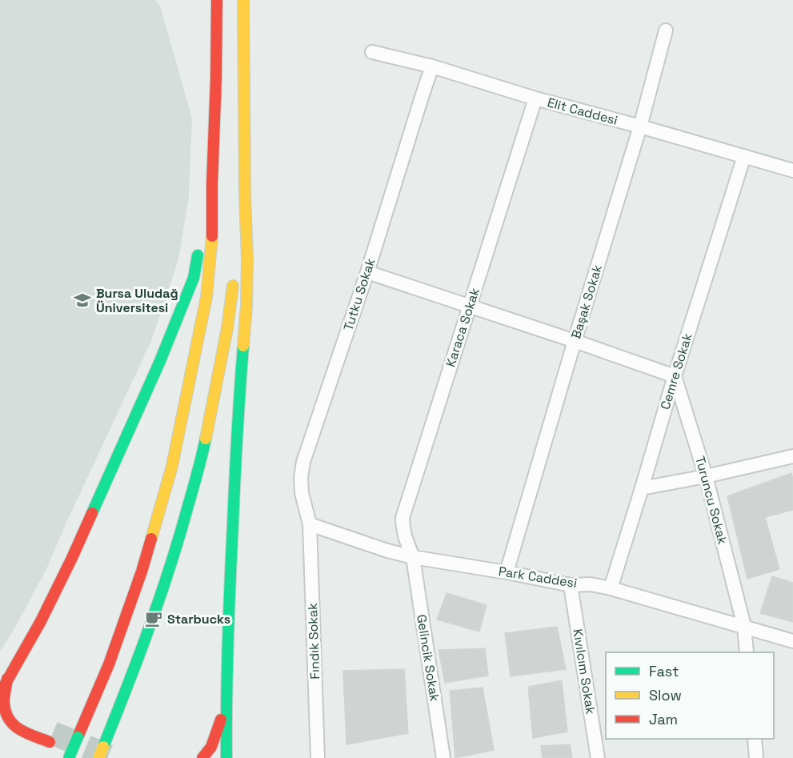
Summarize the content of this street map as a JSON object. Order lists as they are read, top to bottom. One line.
{"streets":{"street":["Elit Caddesi","Tutku Sokak","Başak Sokak","Karaca Sokak","Cemre Sokak","Turuncu Sokak","Park Caddesi","Fındık Sokak","Gelincik Sokak","Kıvılcım Sokak"]},"crossings":[["Elit Caddesi","Tutku Sokak"],["Elit Caddesi","Başak Sokak"],["Elit Caddesi","Karaca Sokak"],["Elit Caddesi","Cemre Sokak"],["Tutku Sokak","Park Caddesi"],["Tutku Sokak","Fındık Sokak"],["Başak Sokak","Park Caddesi"],["Karaca Sokak","Park Caddesi"],["Karaca Sokak","Gelincik Sokak"],["Cemre Sokak","Turuncu Sokak"],["Cemre Sokak","Park Caddesi"],["Turuncu Sokak","Park Caddesi"],["Park Caddesi","Fındık Sokak"],["Park Caddesi","Gelincik Sokak"],["Park Caddesi","Kıvılcım Sokak"]],"places":{"school or university":["Bursa Uludağ Üniversitesi"],"cafe":["Starbucks"]},"legend":["Fast","Slow","Jam"]}
